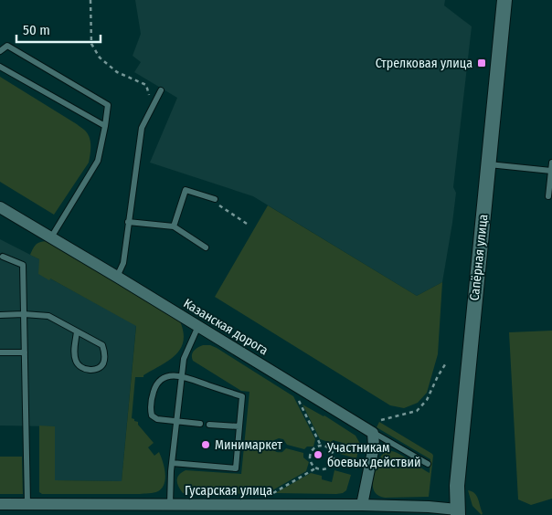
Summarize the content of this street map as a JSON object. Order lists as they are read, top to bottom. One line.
{"streets":{"street":["Сапёрная улица","Казанская дорога","Гусарская улица"]},"crossings":[["Сапёрная улица","Гусарская улица"]],"places":{"transit":["Стрелковая улица"],"other":["Минимаркет","Участникам боевых действий"]},"scale_bar":"50 m"}
